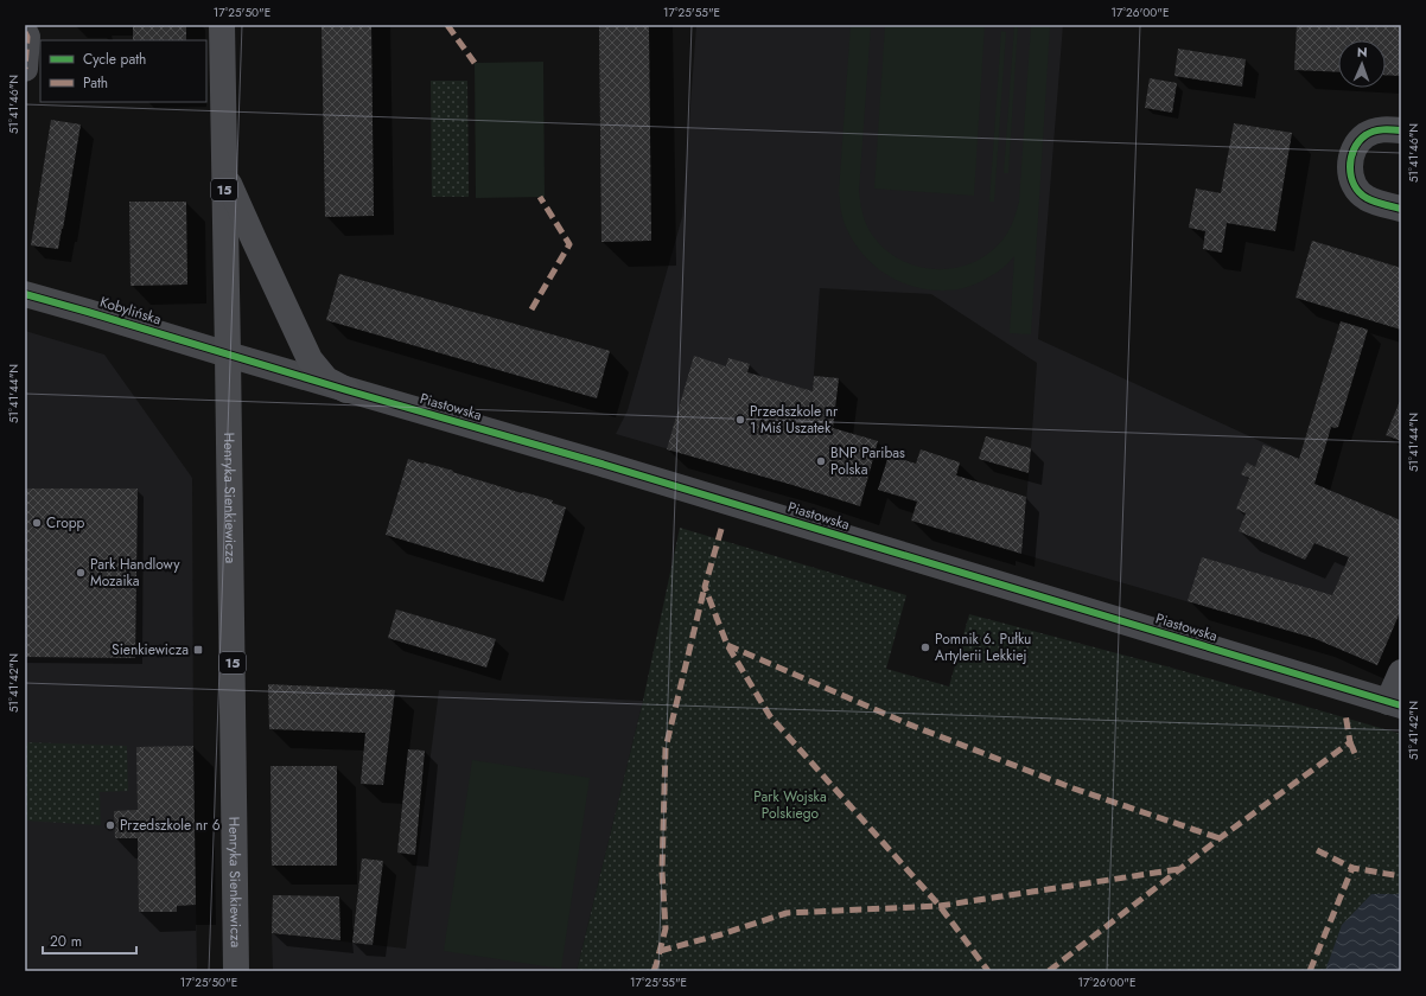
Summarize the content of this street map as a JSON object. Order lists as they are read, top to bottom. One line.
{"streets":{"main road":["15","Henryka Sienkiewicza"],"street":["Kobylińska","Piastowska"]},"crossings":[["Kobylińska","Piastowska"],["Kobylińska","Henryka Sienkiewicza"],["Piastowska","Henryka Sienkiewicza"]],"parks":["Park Wojska Polskiego"],"places":{"other":["Przedszkole nr 1 Miś Uszatek","BNP Paribas Polska","Cropp","Park Handlowy Mozaika","Pomnik 6. Pułku Artylerii Lekkiej","Przedszkole nr 6"],"transit":["Sienkiewicza"]},"legend":["Cycle path","Path"],"scale_bar":"20 m","north":"top","coordinates":["17°25'50\"E","17°25'55\"E","17°26'00\"E","51°41'46\"N","51°41'44\"N","51°41'42\"N"]}
